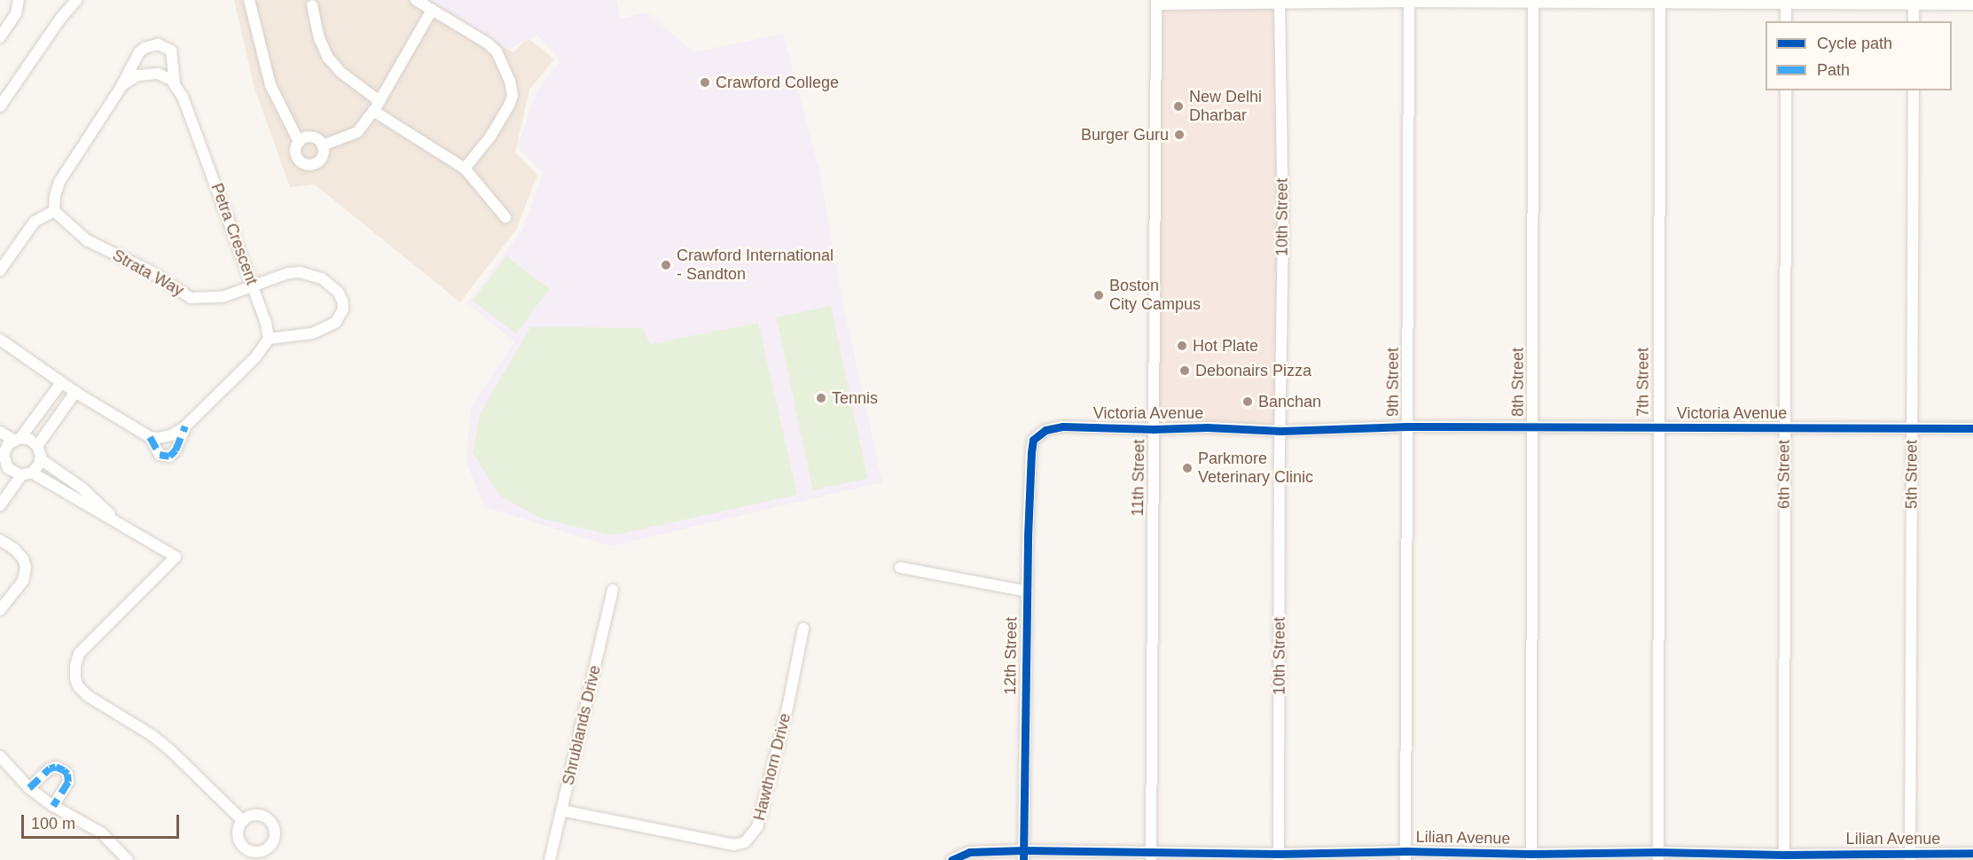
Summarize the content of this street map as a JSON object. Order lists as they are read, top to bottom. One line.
{"streets":{"street":["10th Street","Petra Crescent","Strata Way","9th Street","8th Street","7th Street","Victoria Avenue","6th Street","5th Street","11th Street","12th Street","Shrublands Drive","Hawthorn Drive","Lilian Avenue"]},"crossings":[["10th Street","Victoria Avenue"],["10th Street","Lilian Avenue"],["Petra Crescent","Strata Way"],["9th Street","Victoria Avenue"],["9th Street","Lilian Avenue"],["8th Street","Victoria Avenue"],["8th Street","Lilian Avenue"],["7th Street","Victoria Avenue"],["7th Street","Lilian Avenue"],["Victoria Avenue","6th Street"],["Victoria Avenue","5th Street"],["Victoria Avenue","11th Street"],["Victoria Avenue","12th Street"],["6th Street","Lilian Avenue"],["5th Street","Lilian Avenue"],["11th Street","Lilian Avenue"],["12th Street","Lilian Avenue"],["Shrublands Drive","Hawthorn Drive"]],"places":["Crawford College","New Delhi Dharbar","Burger Guru","Crawford International - Sandton","Boston City Campus","Hot Plate","Debonairs Pizza","Tennis","Banchan","Parkmore Veterinary Clinic"],"legend":["Cycle path","Path"],"scale_bar":"100 m"}
